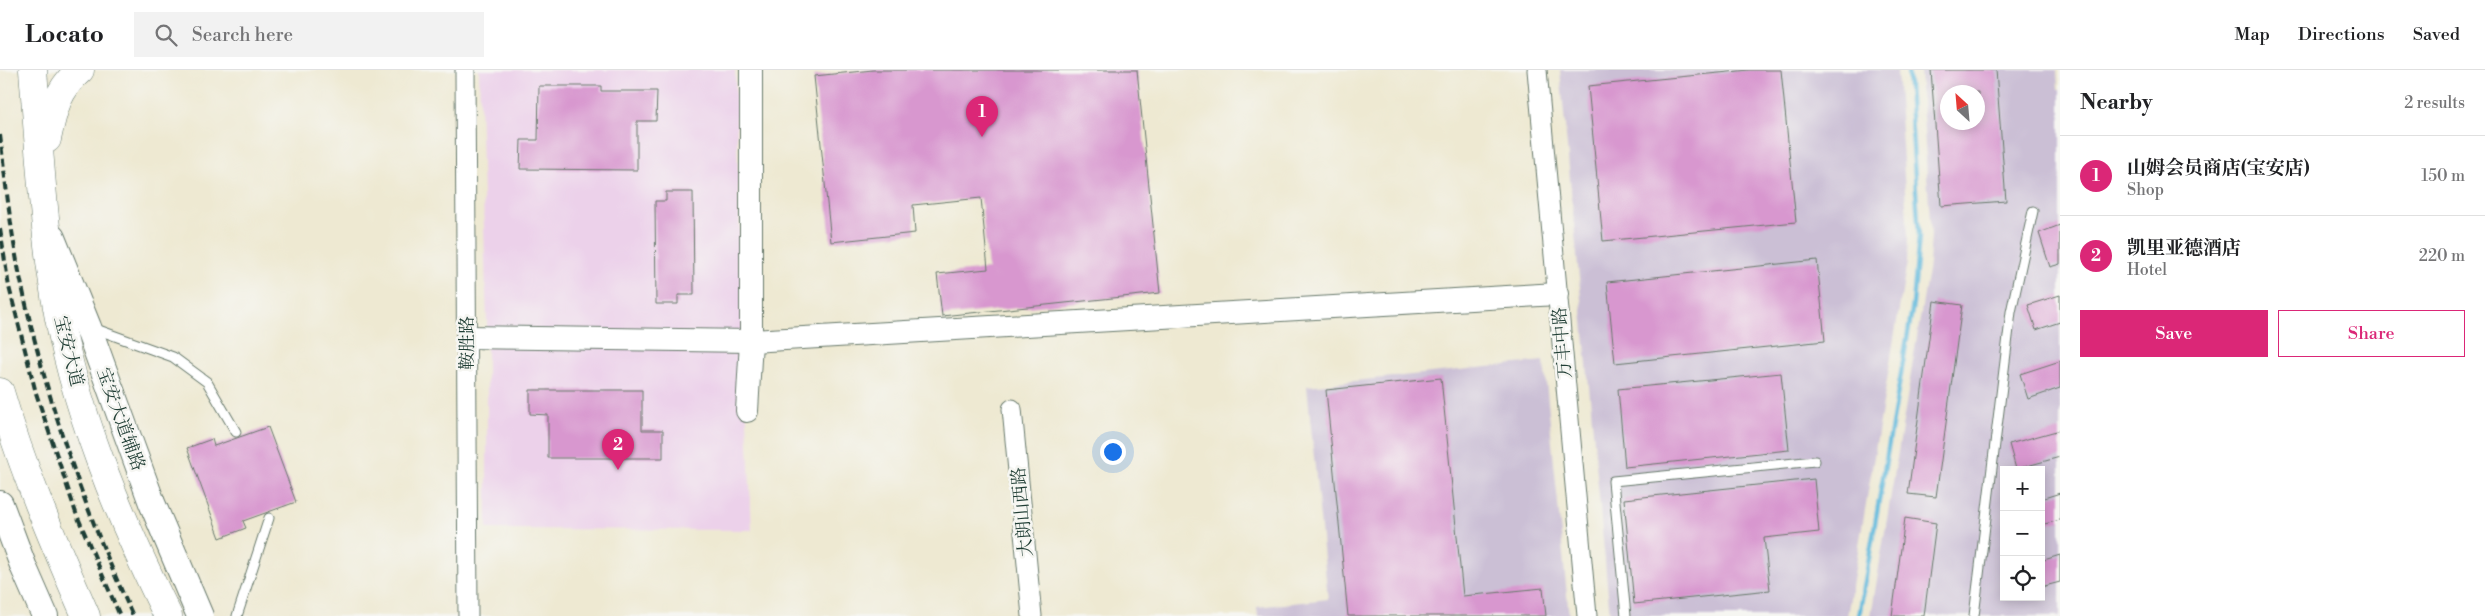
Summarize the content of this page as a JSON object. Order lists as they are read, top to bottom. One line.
{"streets":{"main road":["宝安大道","宝安大道辅路"],"street":["鞍胜路","万丰中路","大朗山西路"]},"crossings":[["宝安大道","宝安大道辅路"]],"north":"top left","page":{"header":"Locato","search":"Search here","nav":["Map","Directions","Saved"],"heading":["Nearby","2 results"],"pins":["1","2"],"list":[{"mark":"1","name":"山姆会员商店(宝安店)","note":"Shop","value":"150 m"},{"mark":"2","name":"凯里亚德酒店","note":"Hotel","value":"220 m"}],"buttons":["Save","Share"],"map_buttons":["+","−"]}}
